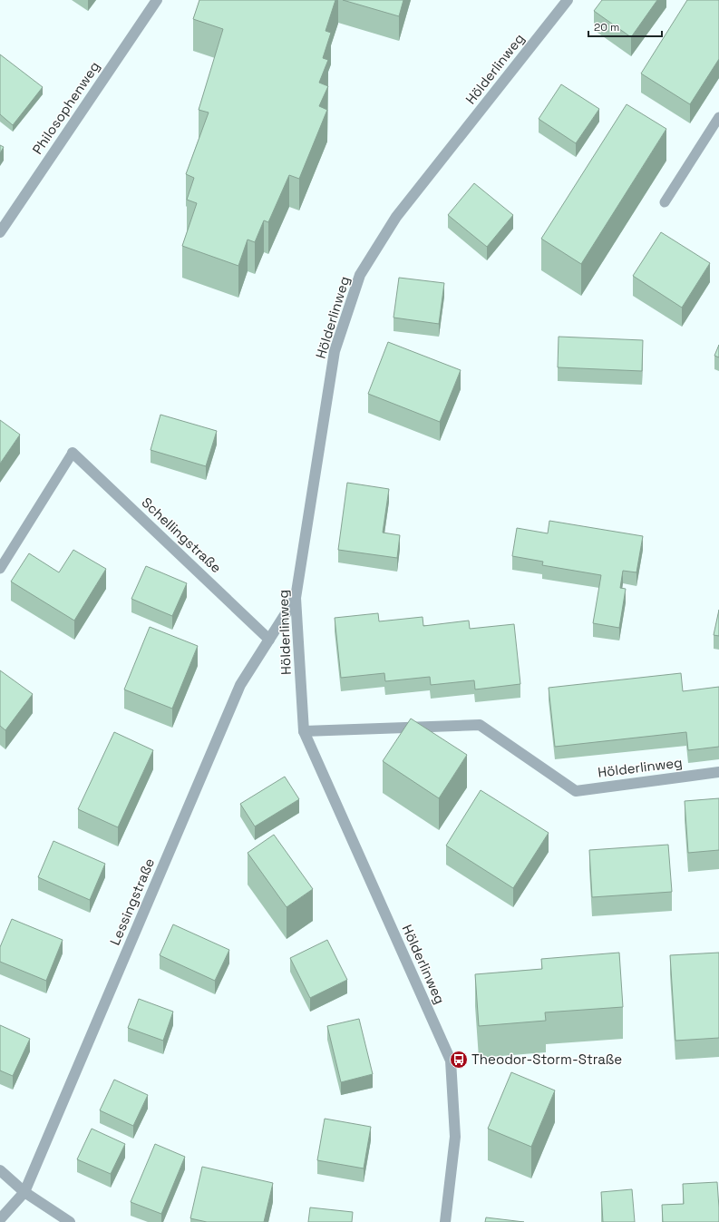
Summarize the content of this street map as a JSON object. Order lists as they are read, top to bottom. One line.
{"streets":{"street":["Hölderlinweg","Philosophenweg","Schellingstraße","Lessingstraße"]},"crossings":[["Hölderlinweg","Lessingstraße"],["Schellingstraße","Lessingstraße"]],"places":{"bus stop":["Theodor-Storm-Straße"]},"scale_bar":"20 m"}
